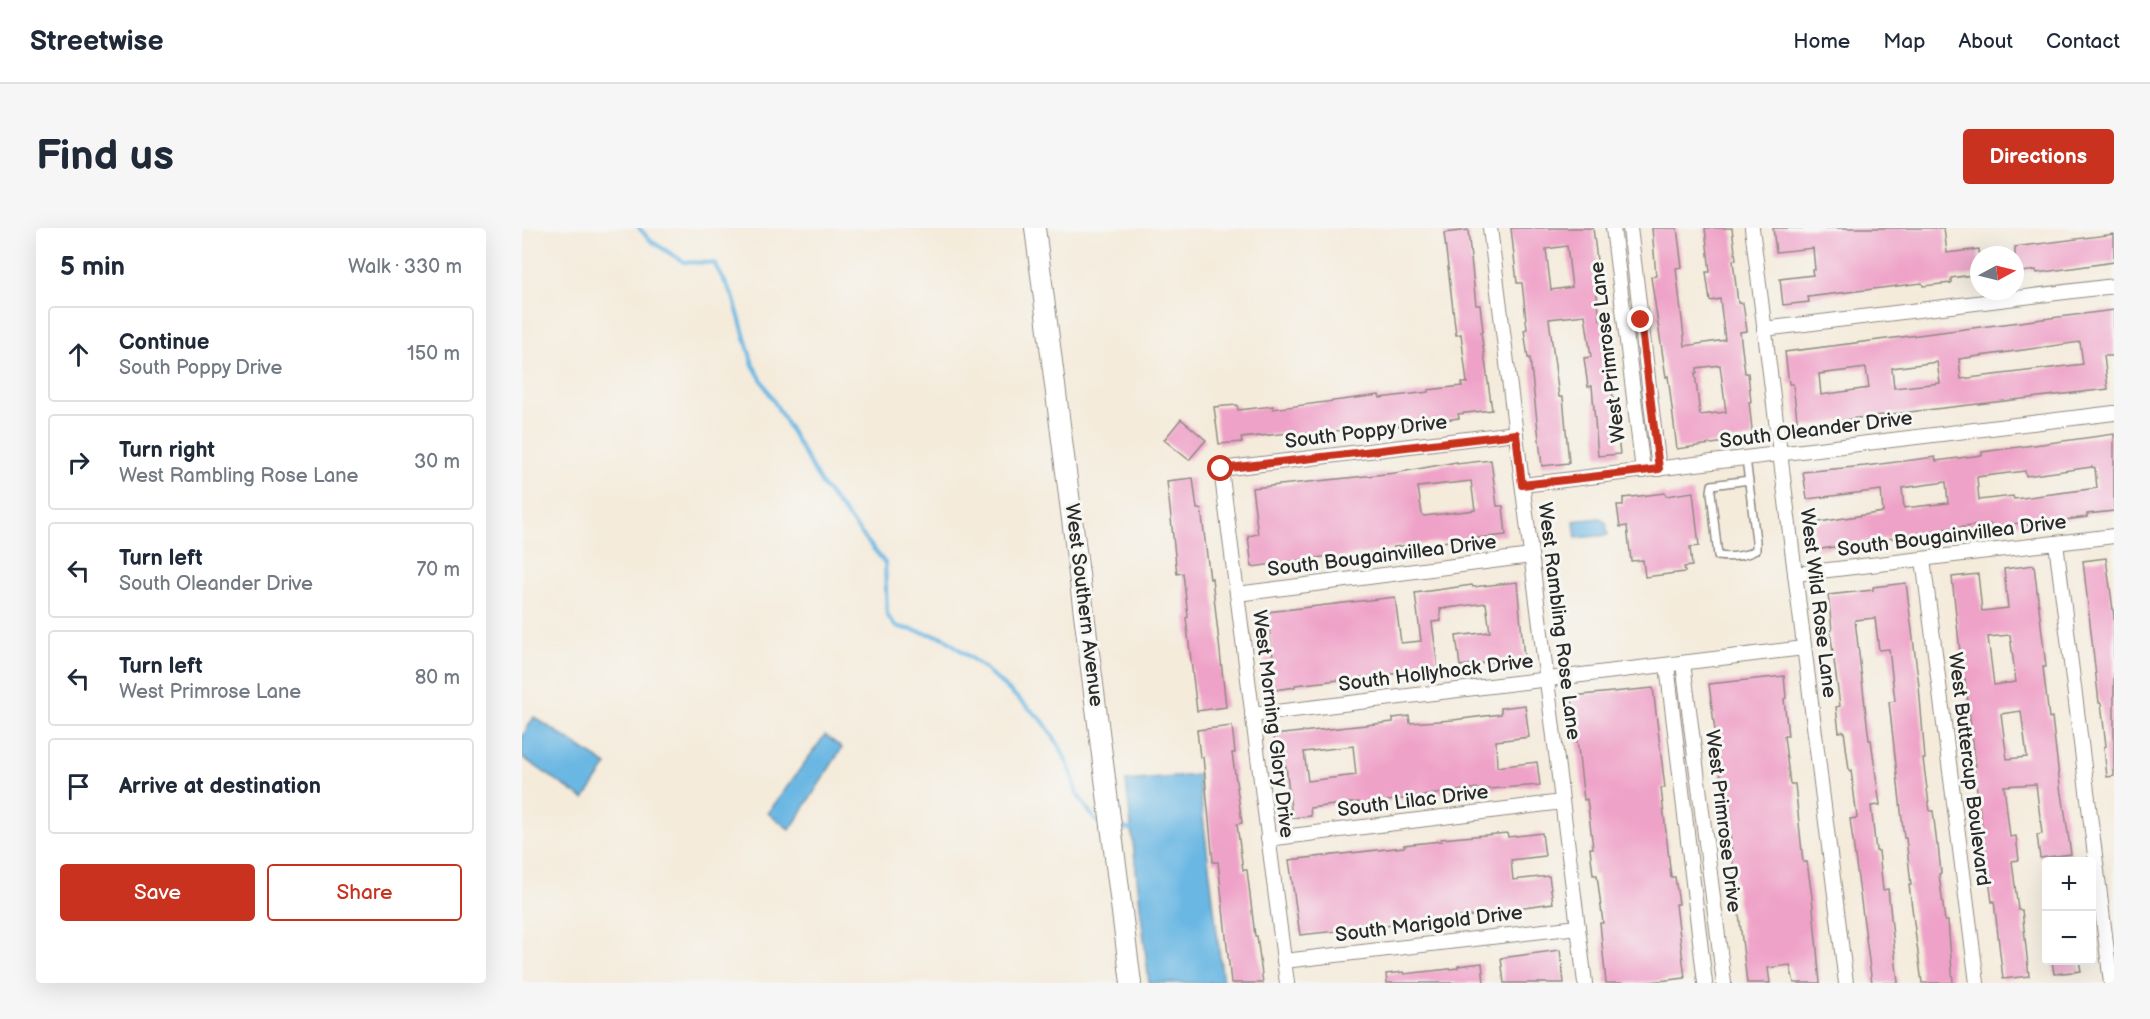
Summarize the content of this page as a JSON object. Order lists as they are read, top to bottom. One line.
{"streets":{"main road":["West Southern Avenue"],"street":["West Primrose Lane","South Oleander Drive","South Poppy Drive","South Bougainvillea Drive","West Wild Rose Lane","West Rambling Rose Lane","South Hollyhock Drive","West Morning Glory Drive","West Buttercup Boulevard","South Lilac Drive","West Primrose Drive","South Marigold Drive"]},"crossings":[["West Primrose Lane","South Oleander Drive"],["South Oleander Drive","West Wild Rose Lane"],["South Oleander Drive","West Rambling Rose Lane"],["South Poppy Drive","West Rambling Rose Lane"],["South Poppy Drive","West Morning Glory Drive"],["South Bougainvillea Drive","West Wild Rose Lane"],["South Bougainvillea Drive","West Rambling Rose Lane"],["South Bougainvillea Drive","West Morning Glory Drive"],["South Bougainvillea Drive","West Buttercup Boulevard"],["West Wild Rose Lane","South Hollyhock Drive"],["West Rambling Rose Lane","South Hollyhock Drive"],["West Rambling Rose Lane","South Lilac Drive"],["West Rambling Rose Lane","South Marigold Drive"],["South Hollyhock Drive","West Morning Glory Drive"],["South Hollyhock Drive","West Primrose Drive"],["West Morning Glory Drive","South Lilac Drive"],["West Morning Glory Drive","South Marigold Drive"]],"north":"right","page":{"header":"Streetwise","nav":["Home","Map","About","Contact"],"buttons":["Directions",["Save","Share"]],"title":"Find us","heading":["5 min","Walk · 330 m"],"list":[["Continue","South Poppy Drive","150 m"],["Turn right","West Rambling Rose Lane","30 m"],["Turn left","South Oleander Drive","70 m"],["Turn left","West Primrose Lane","80 m"],"Arrive at destination"],"map_buttons":["+","−"]}}
